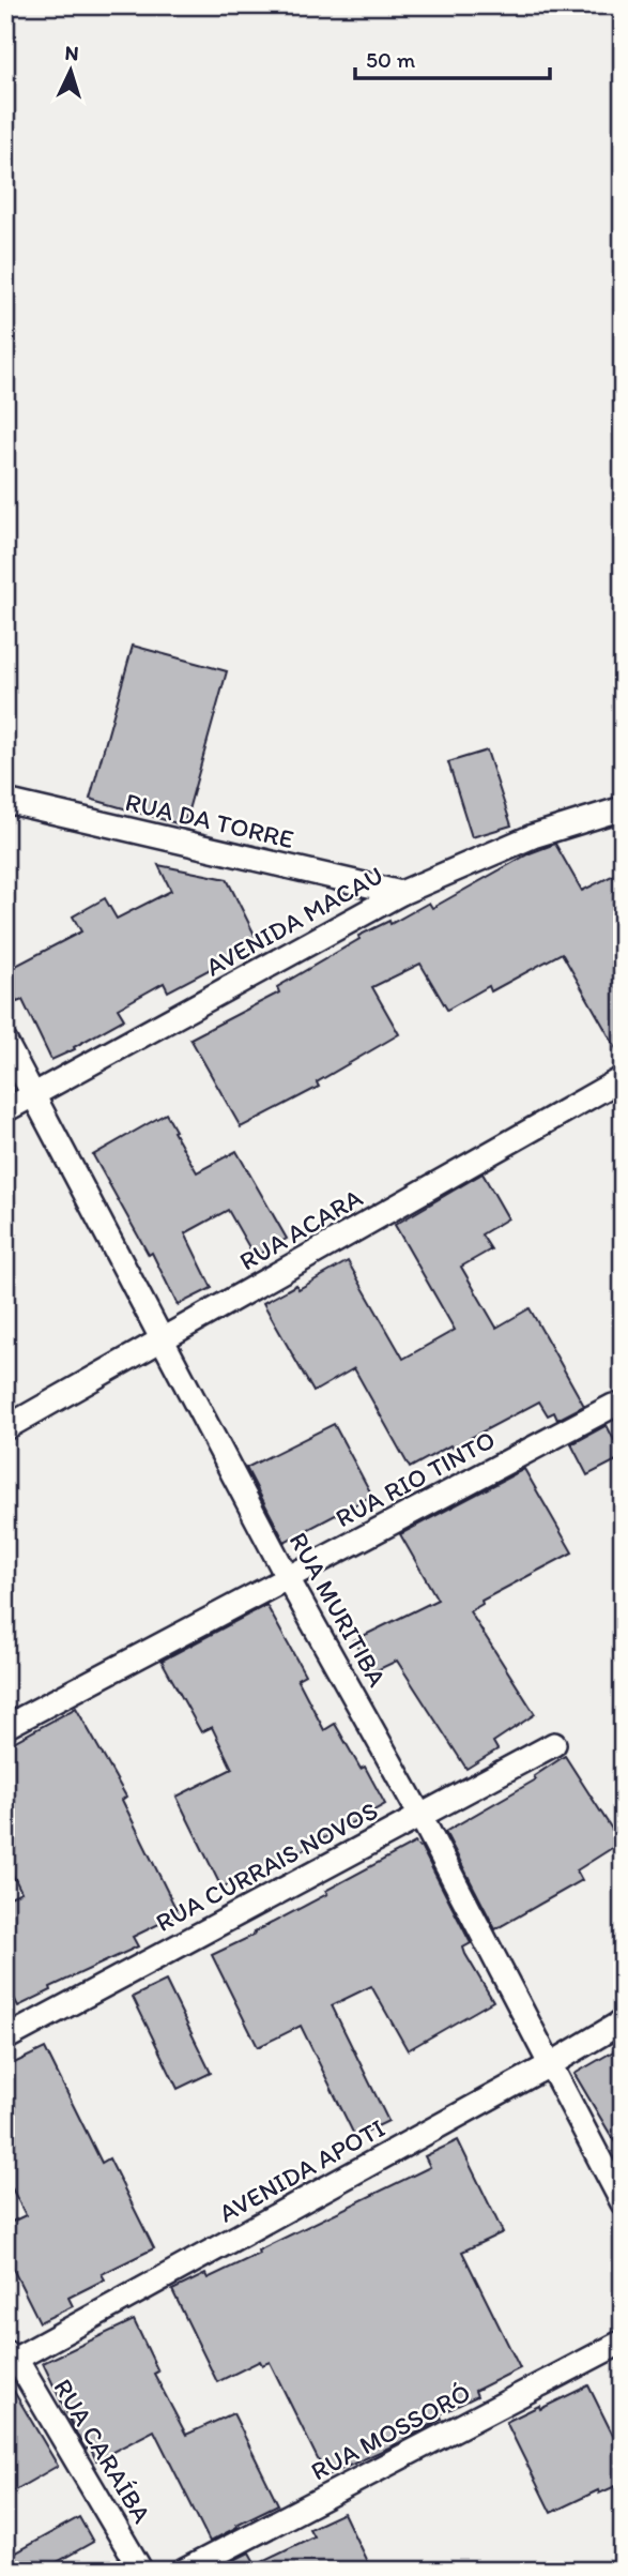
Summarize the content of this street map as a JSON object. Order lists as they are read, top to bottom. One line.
{"streets":{"street":["RUA DA TORRE","AVENIDA MACAU","RUA ACARA","RUA RIO TINTO","RUA MURITIBA","RUA CURRAIS NOVOS","AVENIDA APOTI","RUA MOSSORÓ","RUA CARAÍBA"]},"crossings":[["RUA DA TORRE","AVENIDA MACAU"],["AVENIDA MACAU","RUA MURITIBA"],["RUA ACARA","RUA MURITIBA"],["RUA RIO TINTO","RUA MURITIBA"],["RUA MURITIBA","RUA CURRAIS NOVOS"],["RUA MURITIBA","AVENIDA APOTI"],["AVENIDA APOTI","RUA CARAÍBA"]],"scale_bar":"50 m","north":"top"}
